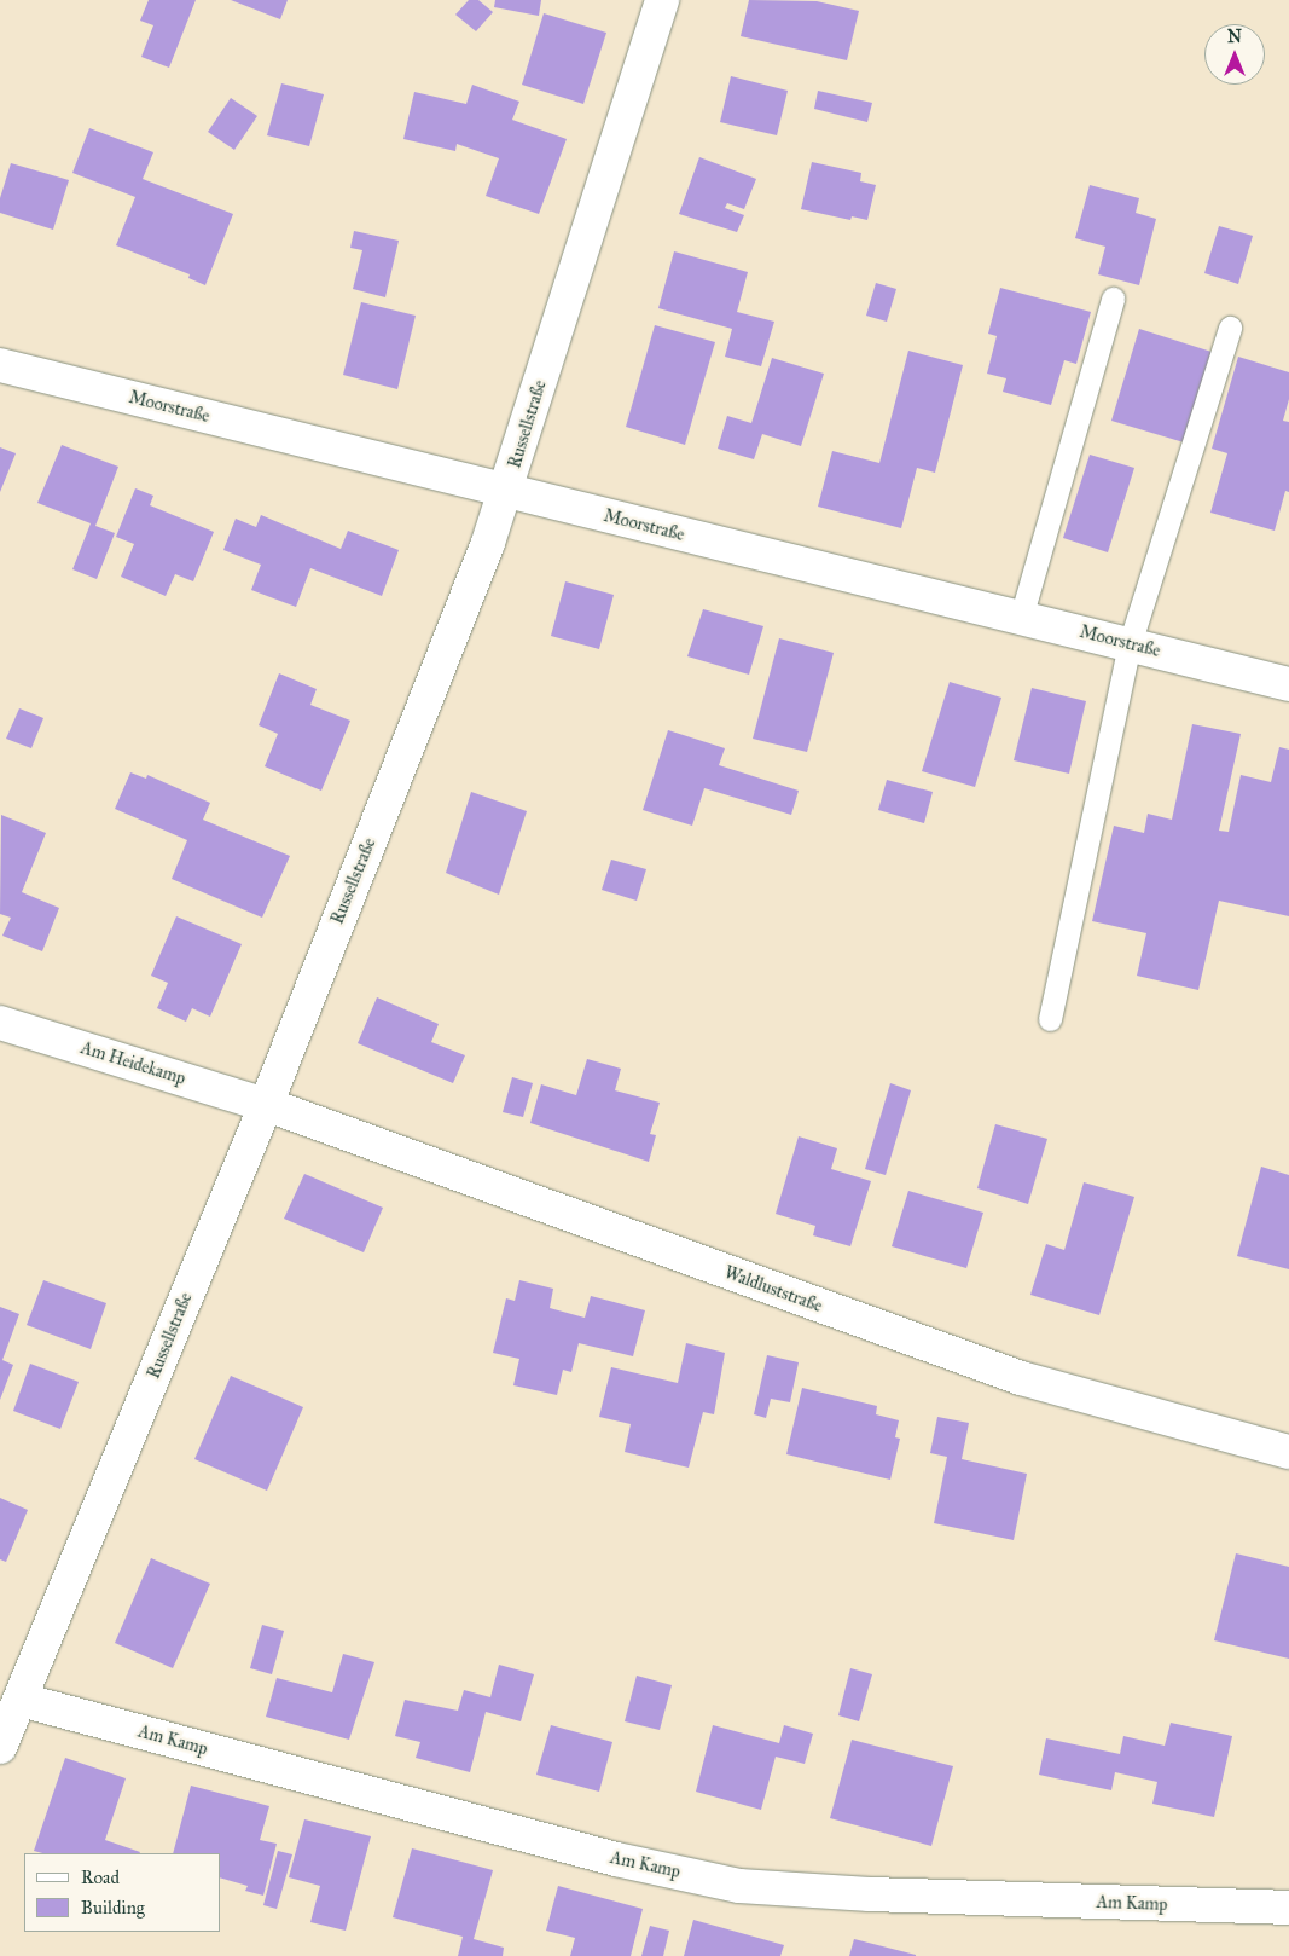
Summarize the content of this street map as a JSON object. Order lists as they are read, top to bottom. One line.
{"streets":{"street":["Moorstraße","Russellstraße","Am Heidekamp","Waldluststraße","Am Kamp"]},"crossings":[["Moorstraße","Russellstraße"],["Russellstraße","Am Heidekamp"],["Russellstraße","Waldluststraße"],["Russellstraße","Am Kamp"],["Am Heidekamp","Waldluststraße"]],"legend":["Road","Building"],"north":"top"}
